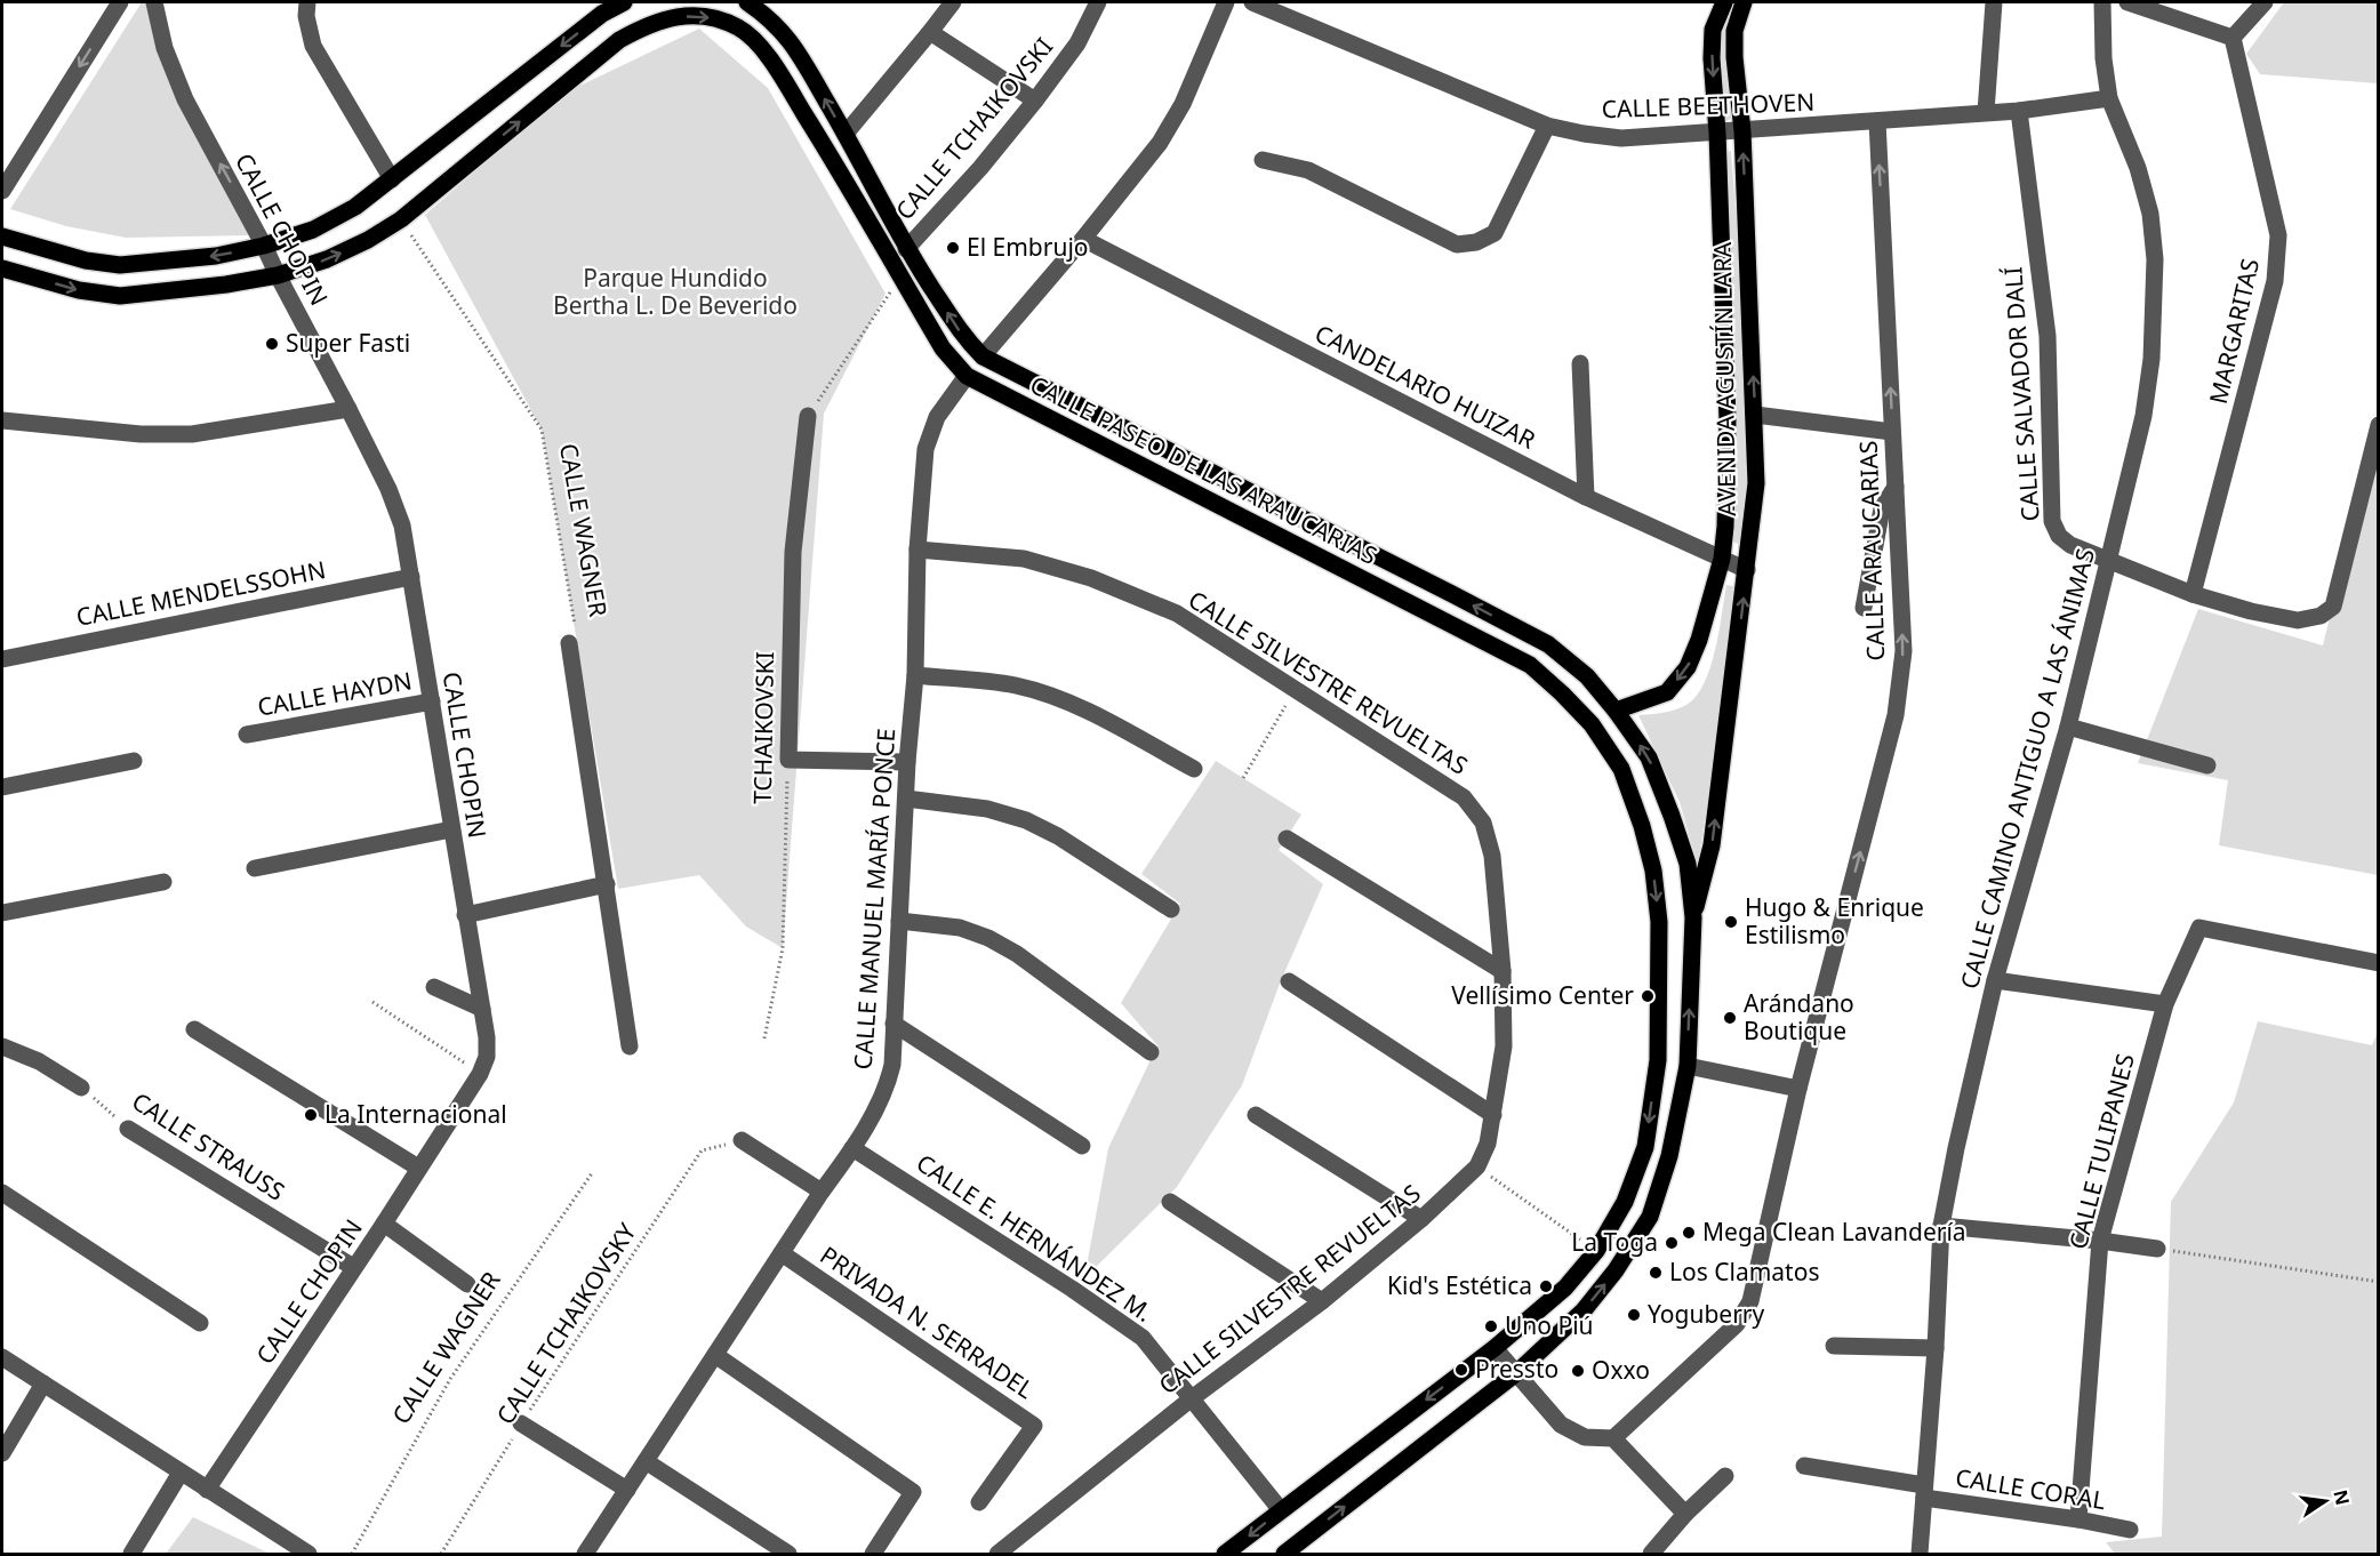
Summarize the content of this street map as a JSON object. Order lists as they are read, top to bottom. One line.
{"streets":{"main road":["AVENIDA AGUSTÍN LARA","CALLE PASEO DE LAS ARAUCARIAS"],"street":["CALLE BEETHOVEN","CALLE TCHAIKOVSKI","CALLE CHOPIN","MARGARITAS","CANDELARIO HUIZAR","CALLE SALVADOR DALÍ","CALLE WAGNER","CALLE ARAUCARIAS","CALLE MENDELSSOHN","CALLE SILVESTRE REVUELTAS","CALLE HAYDN","TCHAIKOVSKI","CALLE CAMINO ANTIGUO A LAS ÁNIMAS","CALLE MANUEL MARÍA PONCE","CALLE STRAUSS","CALLE TULIPANES","CALLE E. HERNÁNDEZ M.","PRIVADA N. SERRADEL","CALLE CORAL"],"path":["CALLE TCHAIKOVSKY"]},"crossings":[["CALLE BEETHOVEN","AVENIDA AGUSTÍN LARA"],["CALLE BEETHOVEN","CALLE SALVADOR DALÍ"],["CALLE BEETHOVEN","CALLE ARAUCARIAS"],["CALLE BEETHOVEN","CALLE CAMINO ANTIGUO A LAS ÁNIMAS"],["CALLE TCHAIKOVSKI","CALLE PASEO DE LAS ARAUCARIAS"],["CALLE CHOPIN","CALLE PASEO DE LAS ARAUCARIAS"],["CALLE CHOPIN","CALLE MENDELSSOHN"],["CALLE CHOPIN","CALLE HAYDN"],["CALLE CHOPIN","CALLE STRAUSS"],["MARGARITAS","CALLE SALVADOR DALÍ"],["AVENIDA AGUSTÍN LARA","CANDELARIO HUIZAR"],["AVENIDA AGUSTÍN LARA","CALLE PASEO DE LAS ARAUCARIAS"],["CALLE SALVADOR DALÍ","CALLE CAMINO ANTIGUO A LAS ÁNIMAS"],["CALLE PASEO DE LAS ARAUCARIAS","CALLE WAGNER"],["CALLE PASEO DE LAS ARAUCARIAS","CALLE MANUEL MARÍA PONCE"],["CALLE PASEO DE LAS ARAUCARIAS","CALLE E. HERNÁNDEZ M."],["CALLE SILVESTRE REVUELTAS","CALLE MANUEL MARÍA PONCE"],["CALLE SILVESTRE REVUELTAS","CALLE E. HERNÁNDEZ M."],["CALLE CAMINO ANTIGUO A LAS ÁNIMAS","CALLE CORAL"],["CALLE MANUEL MARÍA PONCE","CALLE E. HERNÁNDEZ M."],["CALLE MANUEL MARÍA PONCE","PRIVADA N. SERRADEL"],["CALLE TULIPANES","CALLE CORAL"]],"one_way":["CALLE ARAUCARIAS"],"parks":["Parque Hundido Bertha L. De Beverido"],"places":["El Embrujo","Super Fasti","Hugo & Enrique Estilismo","Vellísimo Center","Arándano Boutique","La Internacional","Mega Clean Lavandería","La Toga","Los Clamatos","Kid's Estética","Yoguberry","Uno Piú","Pressto","Oxxo"],"north":"right"}
